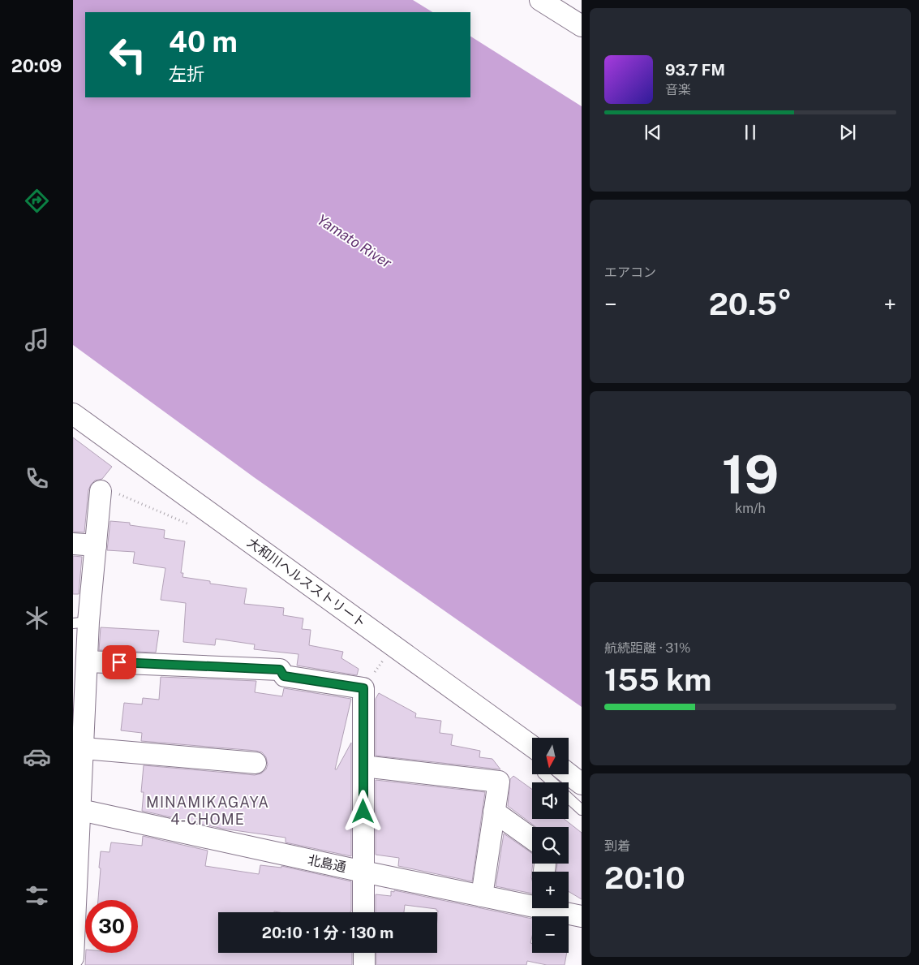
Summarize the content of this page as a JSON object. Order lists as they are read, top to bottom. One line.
{"streets":{"street":["大和川ヘルスストリート","北島通"]},"districts":["MINAMIKAGAYA 4-CHOME"],"water":["Yamato River"],"north":"bottom","page":{"tabs":"20:09","turn":["40 m","左折"],"song":["93.7 FM","音楽"],"tile":["エアコン",["19","km/h"],["航続距離 · 31%","155 km"],["到着","20:10"]],"heat":["−","20.5°","+"],"map_buttons":["+","−"],"limit":"30","trip":"20:10 · 1 分 · 130 m"}}
